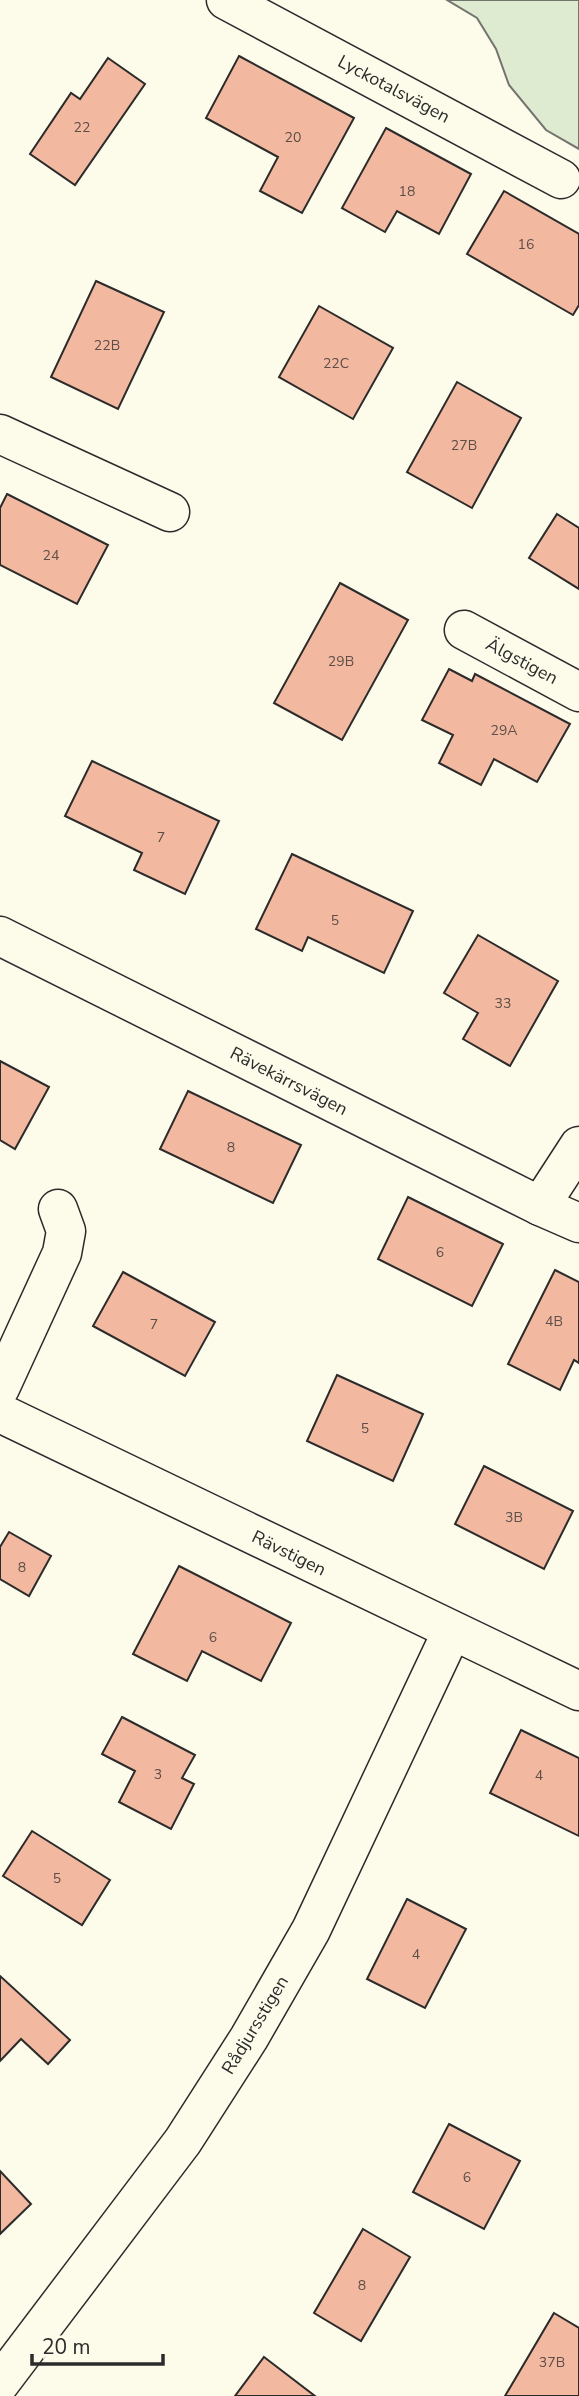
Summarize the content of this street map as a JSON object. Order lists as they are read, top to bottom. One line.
{"streets":{"street":["Lyckotalsvägen","Älgstigen","Rävekärrsvägen","Rävstigen","Rådjursstigen"]},"crossings":[["Rävstigen","Rådjursstigen"]],"house_numbers":["22","20","18","16","22B","22C","27B","24","29B","29A","7","5","33","8","6","4B","7","5","3B","8","6","3","4","5","4","6","8","37B"],"scale_bar":"20 m"}
